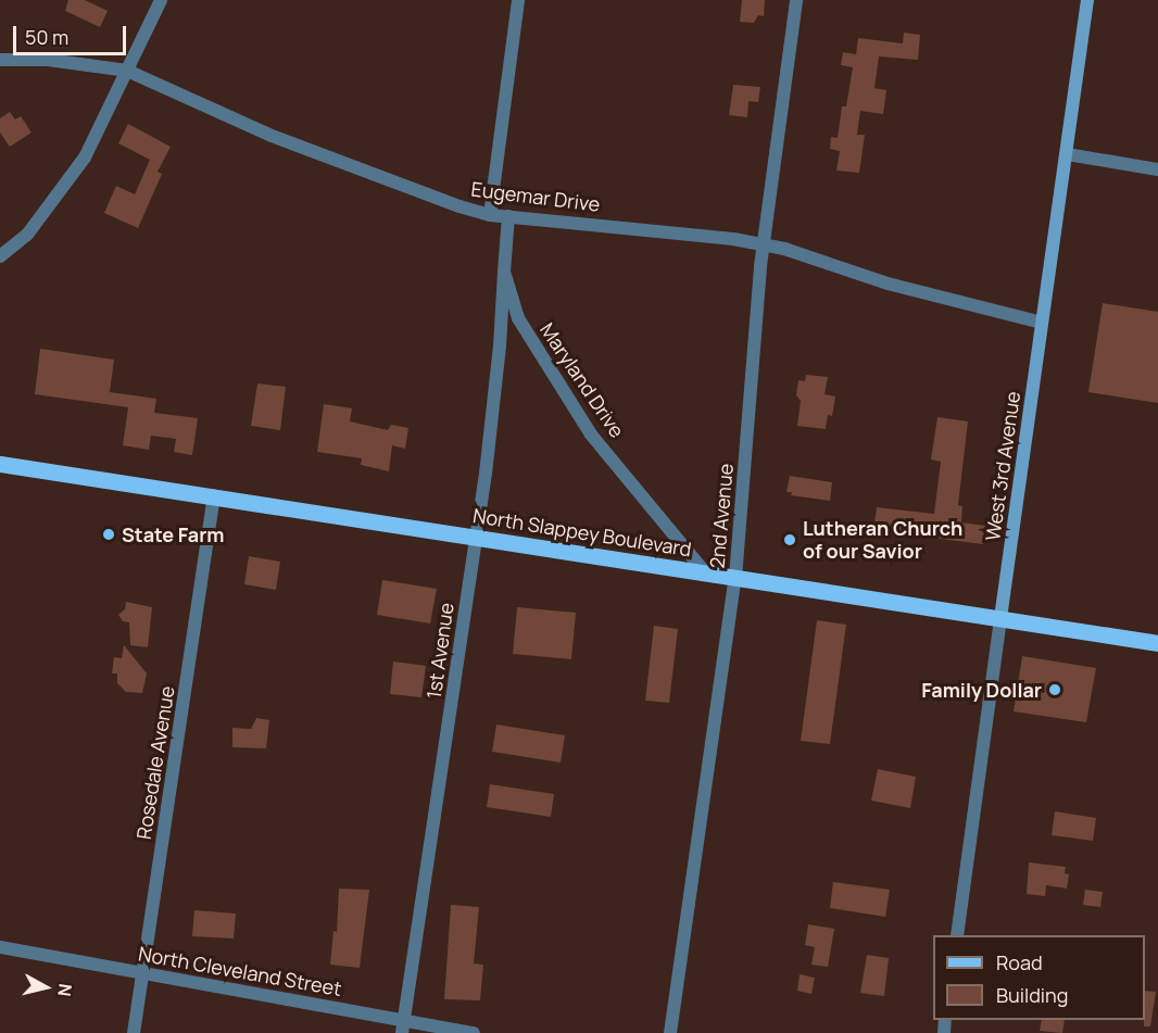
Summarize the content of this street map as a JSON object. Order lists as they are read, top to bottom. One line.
{"streets":{"main road":["North Slappey Boulevard"],"street":["Eugemar Drive","Maryland Drive","West 3rd Avenue","2nd Avenue","1st Avenue","Rosedale Avenue","North Cleveland Street"]},"crossings":[["Eugemar Drive","Maryland Drive"],["Eugemar Drive","West 3rd Avenue"],["Eugemar Drive","2nd Avenue"],["Maryland Drive","North Slappey Boulevard"],["Maryland Drive","1st Avenue"],["West 3rd Avenue","North Slappey Boulevard"],["2nd Avenue","North Slappey Boulevard"],["North Slappey Boulevard","1st Avenue"],["North Slappey Boulevard","Rosedale Avenue"],["1st Avenue","North Cleveland Street"],["Rosedale Avenue","North Cleveland Street"]],"places":["State Farm","Lutheran Church of our Savior","Family Dollar"],"legend":["Road","Building"],"scale_bar":"50 m","north":"right"}
